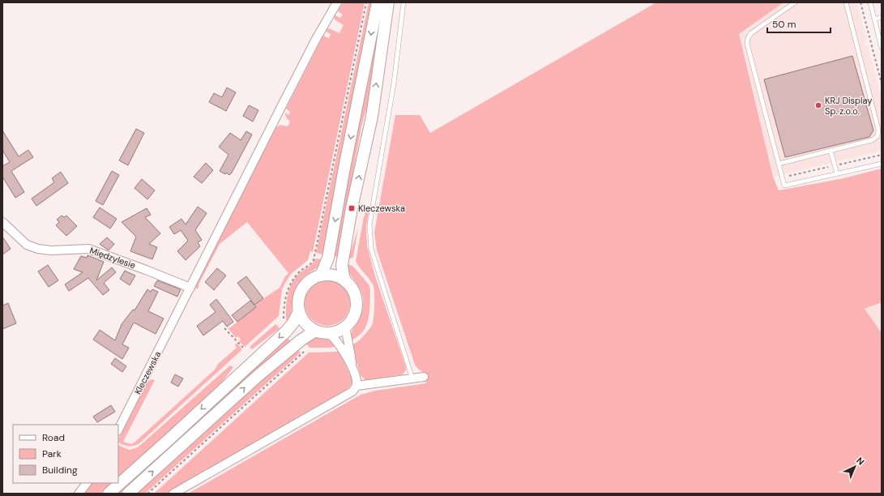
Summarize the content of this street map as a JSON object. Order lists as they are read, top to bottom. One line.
{"streets":{"street":["Międzylesie","Kleczewska"]},"crossings":[["Międzylesie","Kleczewska"]],"places":{"other":["KRJ Display Sp. z.o.o."],"transit":["Kleczewska"]},"legend":["Road","Park","Building"],"scale_bar":"50 m","north":"top right"}
